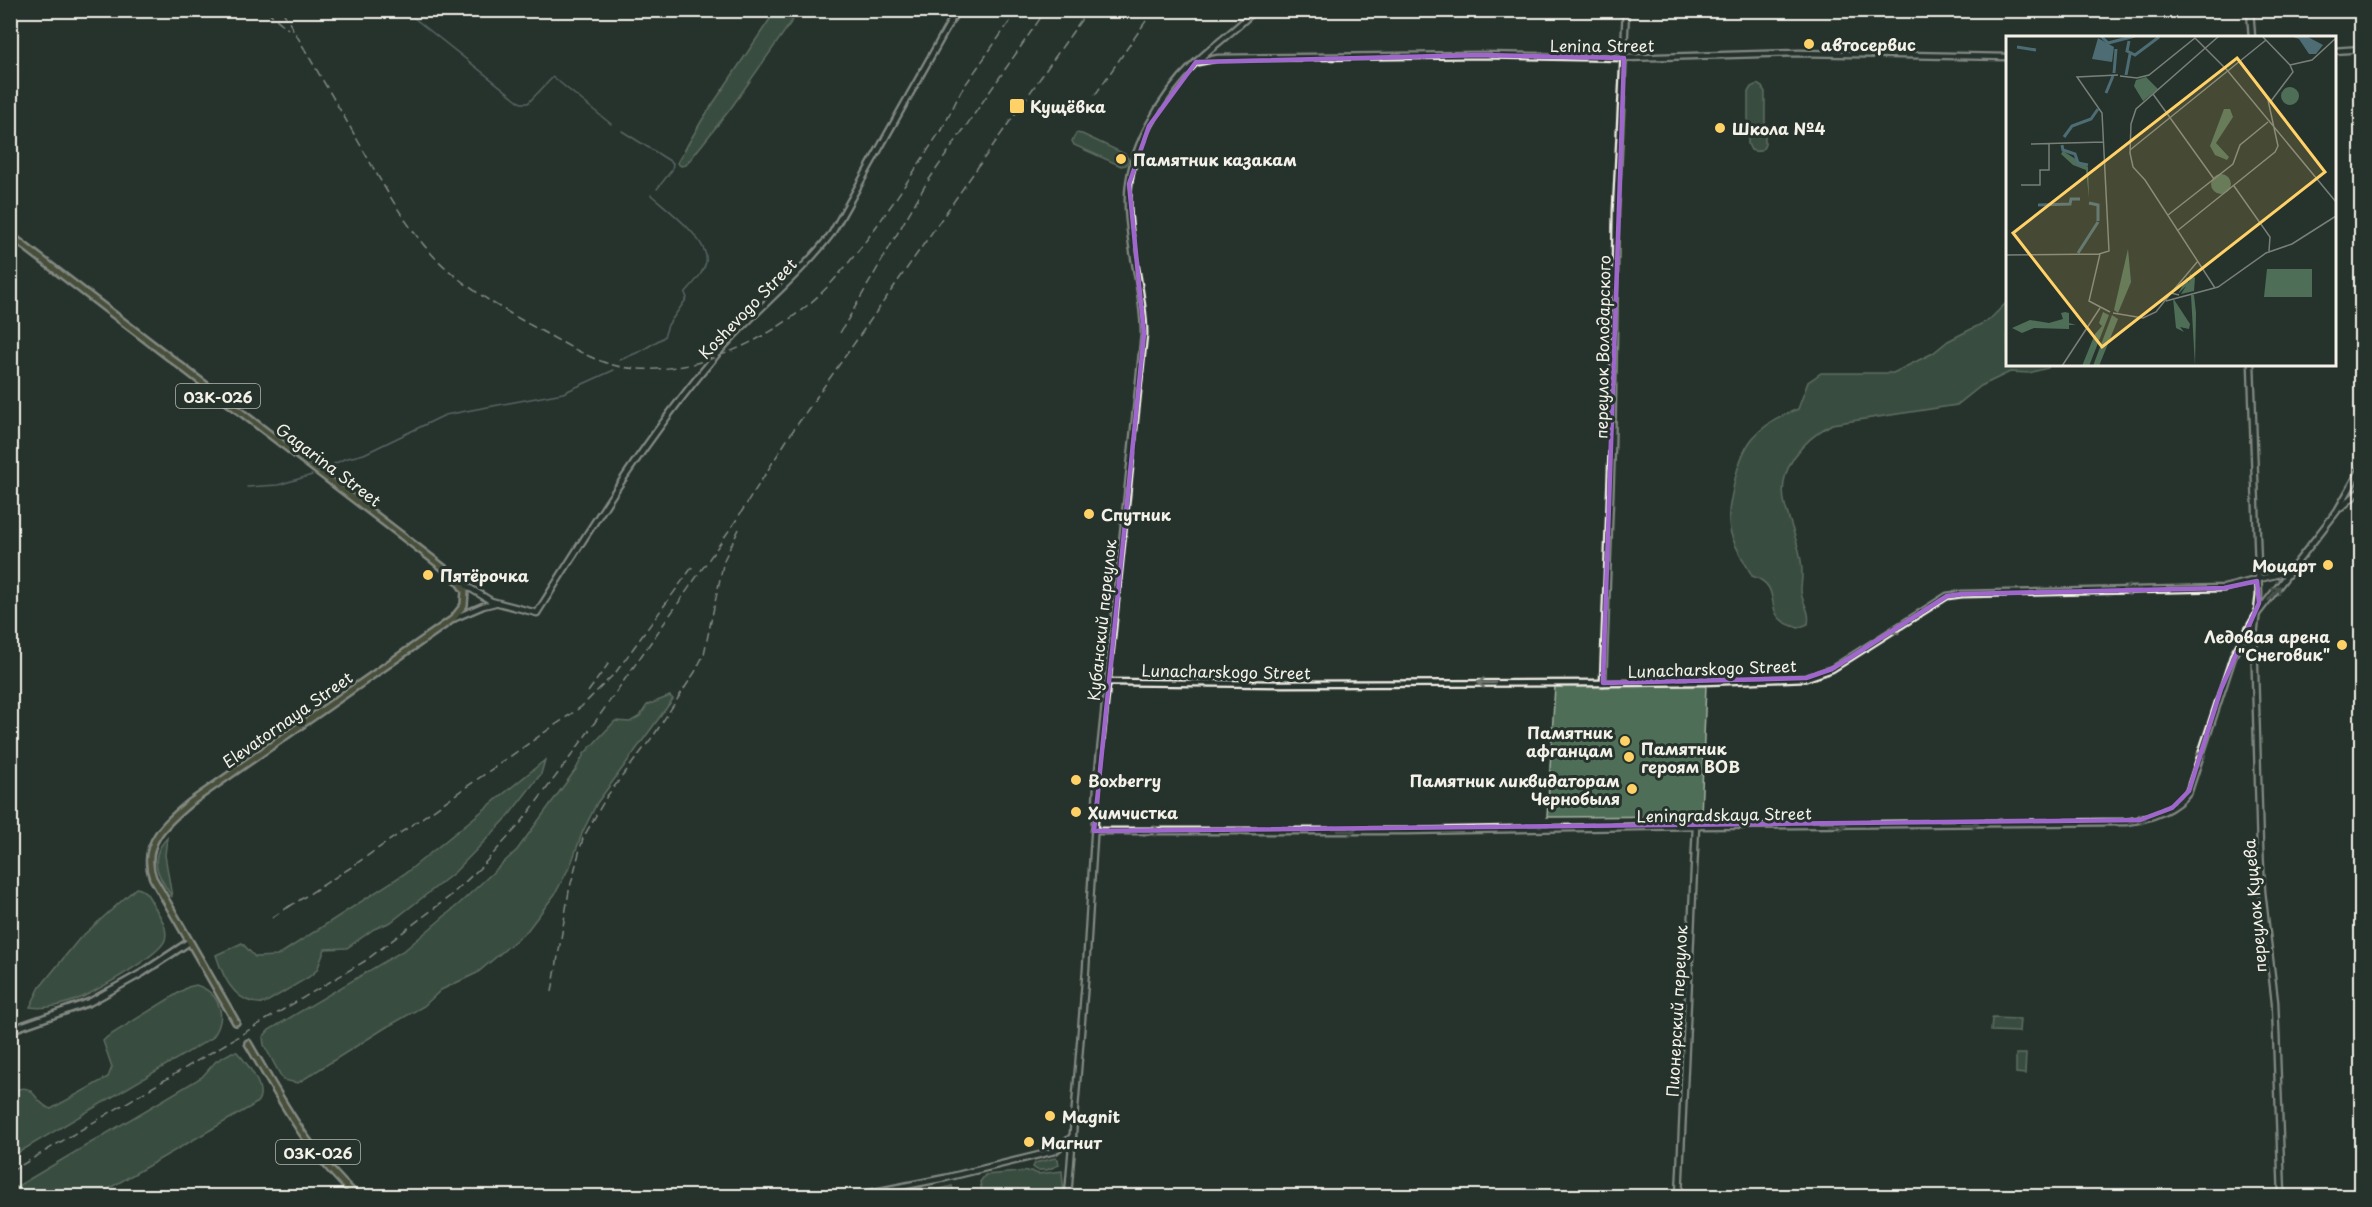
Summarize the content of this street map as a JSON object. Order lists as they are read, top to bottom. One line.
{"streets":{"main road":["03К-026","Gagarina Street","Elevatornaya Street"],"street":["Lenina Street","Koshevogo Street","переулок Володарского","Кубанский переулок","Lunacharskogo Street","Leningradskaya Street","переулок Куцева","Пионерский переулок"]},"crossings":[["Lenina Street","переулок Володарского"],["Lenina Street","Кубанский переулок"],["Koshevogo Street","Gagarina Street"],["переулок Володарского","Lunacharskogo Street"],["Gagarina Street","Elevatornaya Street"],["Кубанский переулок","Lunacharskogo Street"],["Кубанский переулок","Leningradskaya Street"],["Lunacharskogo Street","переулок Куцева"],["Leningradskaya Street","переулок Куцева"],["Leningradskaya Street","Пионерский переулок"]],"one_way":["Lunacharskogo Street","Leningradskaya Street"],"places":{"other":["автосервис","Школа №4","Памятник казакам","Спутник","Моцарт","Пятёрочка","Ледовая арена \"Снеговик\"","Памятник афганцам","Памятник героям ВОВ","Boxberry","Памятник ликвидаторам Чернобыля","Химчистка","Magnit","Магнит"],"transit":["Кущёвка"]}}
